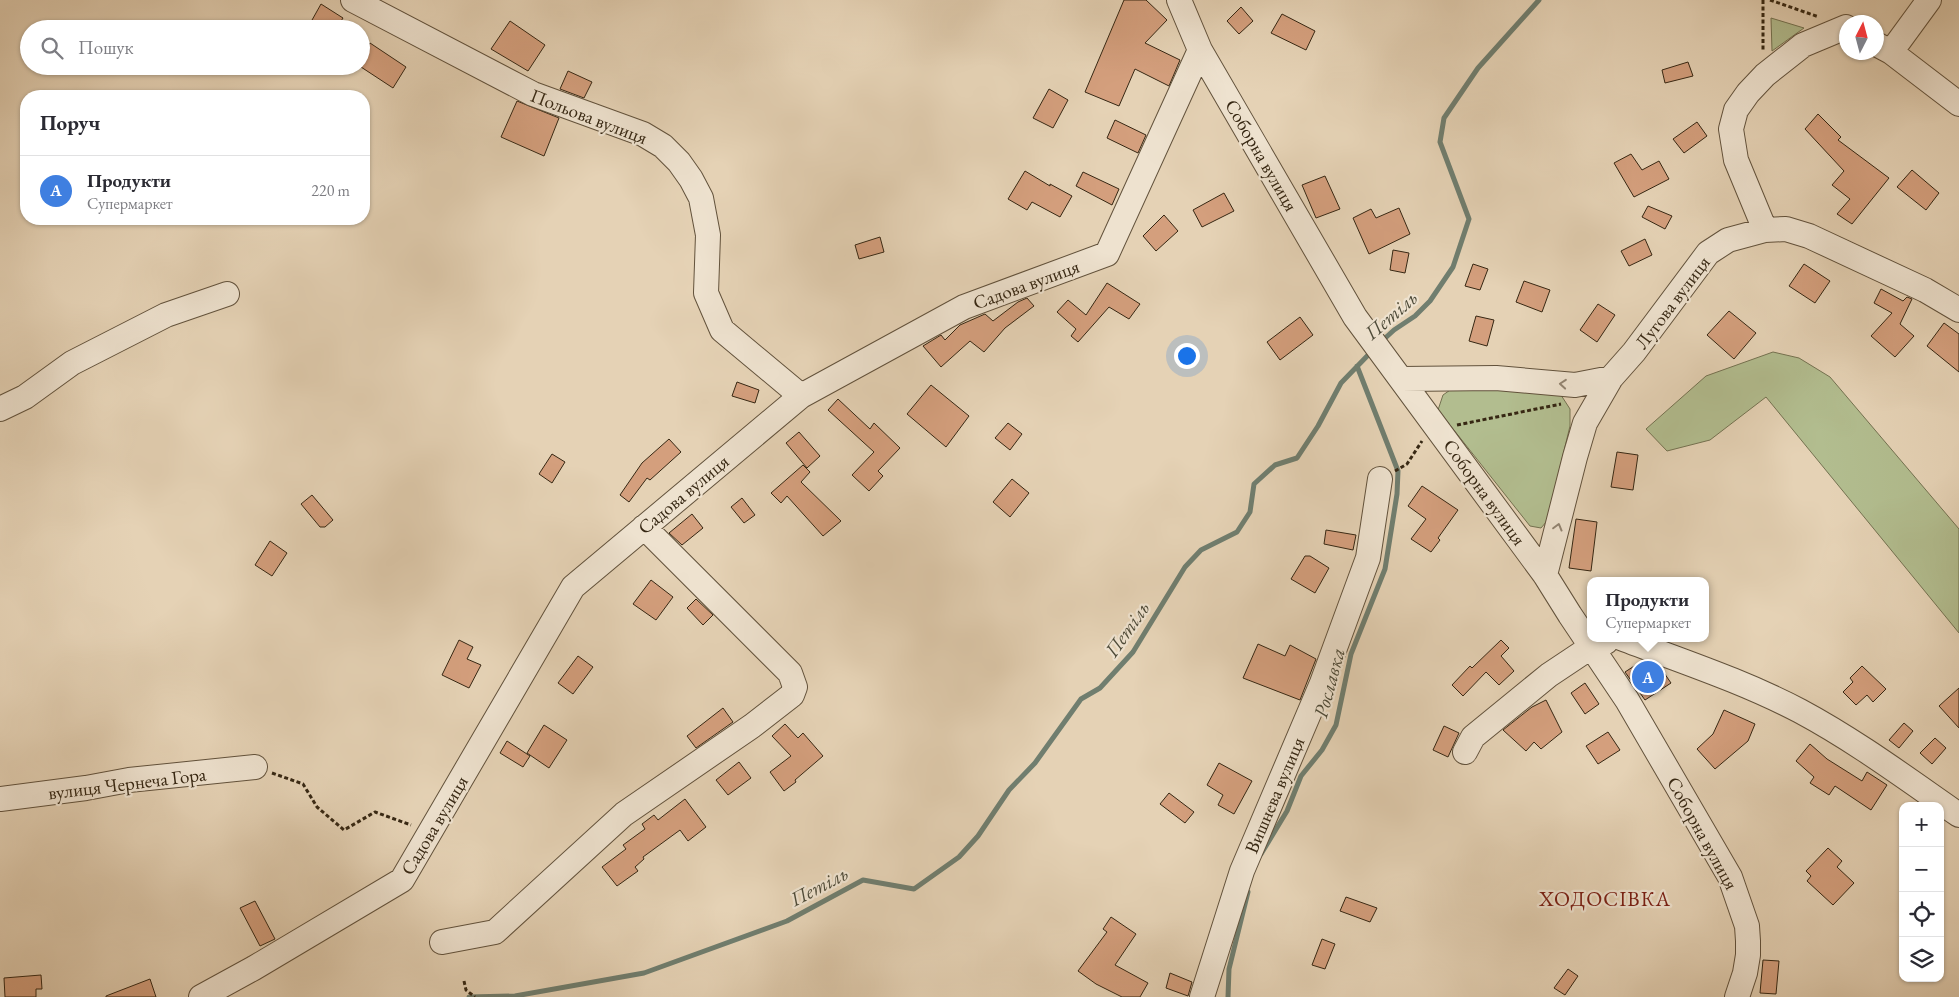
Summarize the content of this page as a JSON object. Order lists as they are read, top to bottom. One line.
{"streets":{"street":["Польова вулиця","Соборна вулиця","Садова вулиця","Лугова вулиця","вулиця Чернеча Гора","Вишнева вулиця"]},"crossings":[["Польова вулиця","Садова вулиця"],["Соборна вулиця","Садова вулиця"],["Соборна вулиця","Лугова вулиця"]],"districts":["ХОДОСІВКА"],"water":["Петіль","Рославка"],"north":"top","page":{"search":"Пошук","heading":"Поруч","list":[{"mark":"A","name":"Продукти","note":"Супермаркет","value":"220 m"}],"popup":["Продукти","Супермаркет"],"pins":"A","map_buttons":["+","−"]}}
